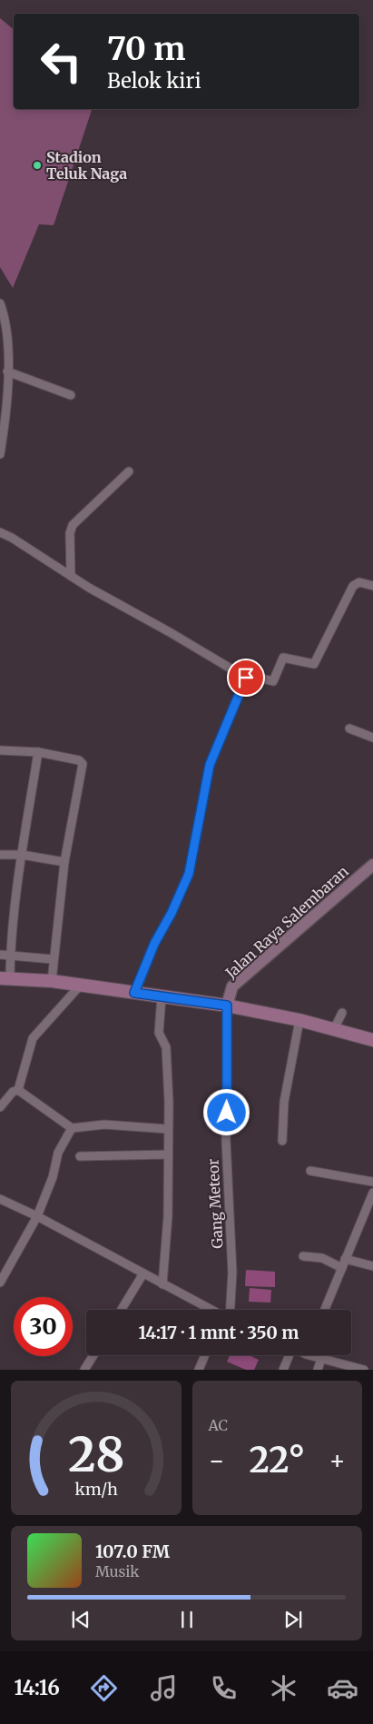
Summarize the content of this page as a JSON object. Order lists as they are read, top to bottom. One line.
{"streets":{"main road":["Jalan Raya Salembaran"],"street":["Gang Meteor"]},"crossings":[["Jalan Raya Salembaran","Gang Meteor"]],"places":["Stadion Teluk Naga"],"page":{"turn":["70 m","Belok kiri"],"limit":"30","trip":"14:17 · 1 mnt · 350 m","tile":"AC","heat":["−","22°","+"],"song":["107.0 FM","Musik"],"tabs":"14:16","gauge":["28","km/h"]}}
